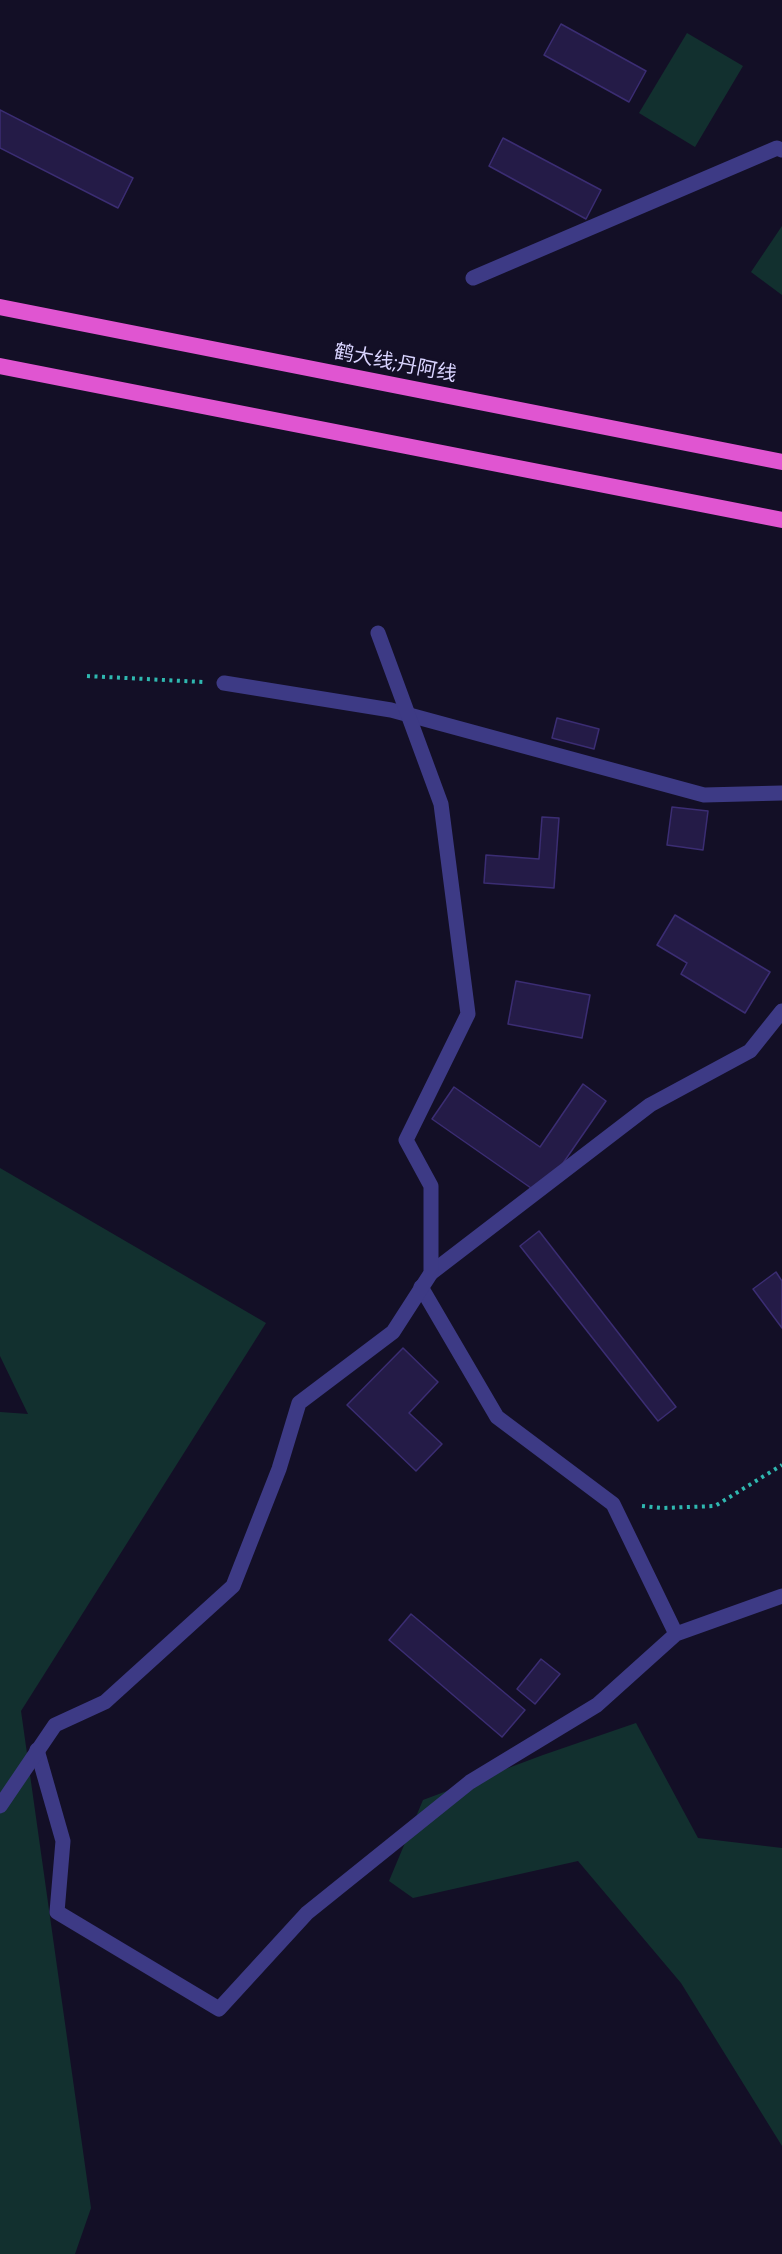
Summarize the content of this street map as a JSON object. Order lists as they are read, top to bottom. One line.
{"streets":{"highway":["鹤大线;丹阿线"]}}
